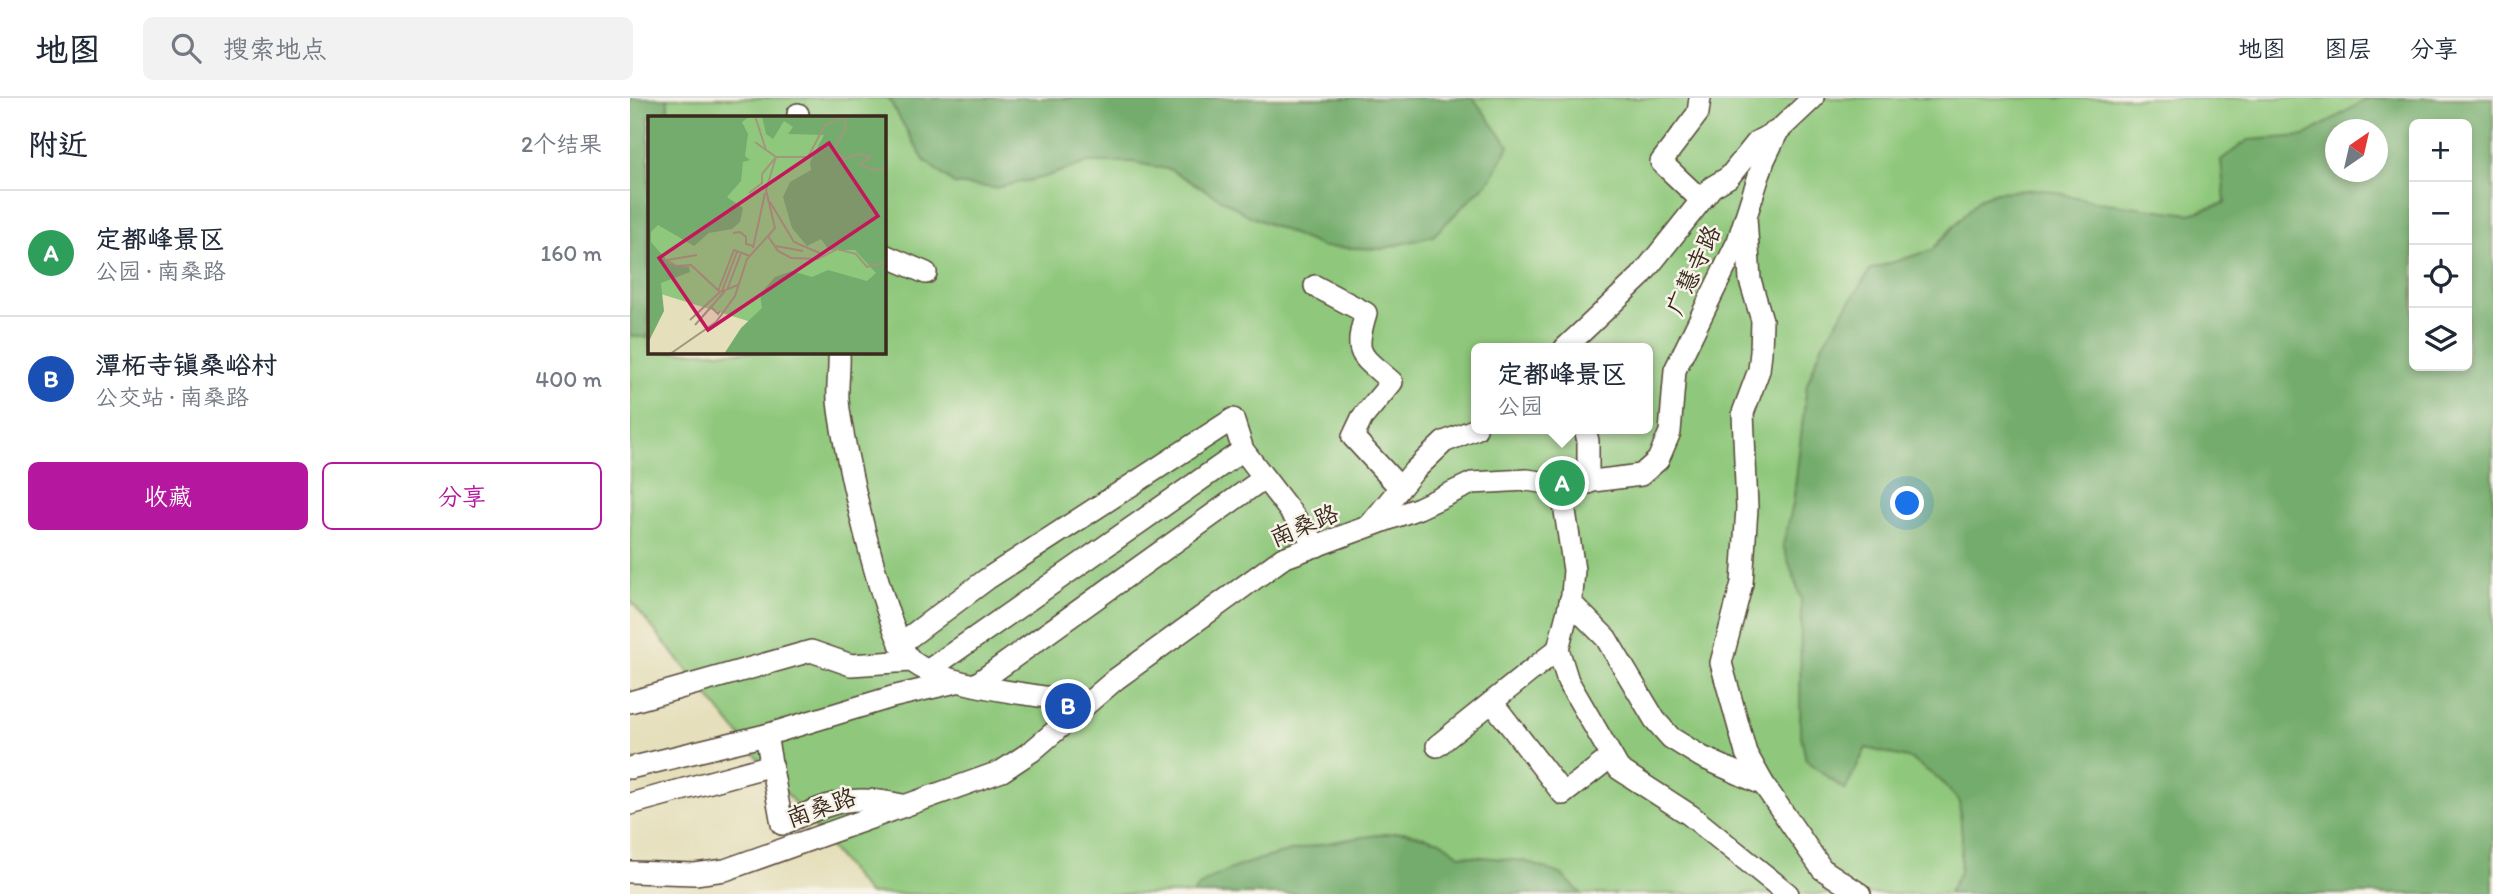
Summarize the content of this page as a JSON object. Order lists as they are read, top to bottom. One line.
{"streets":{"street":["广慧寺路","南桑路"]},"crossings":[["广慧寺路","南桑路"]],"north":"top right","page":{"header":"地图","search":"搜索地点","nav":["地图","图层","分享"],"heading":["附近","2个结果"],"map_buttons":["+","−"],"list":[{"mark":"A","name":"定都峰景区","note":"公园 · 南桑路","value":"160 m"},{"mark":"B","name":"潭柘寺镇桑峪村","note":"公交站 · 南桑路","value":"400 m"}],"popup":["定都峰景区","公园"],"buttons":["收藏","分享"],"pins":["A","B"]}}
